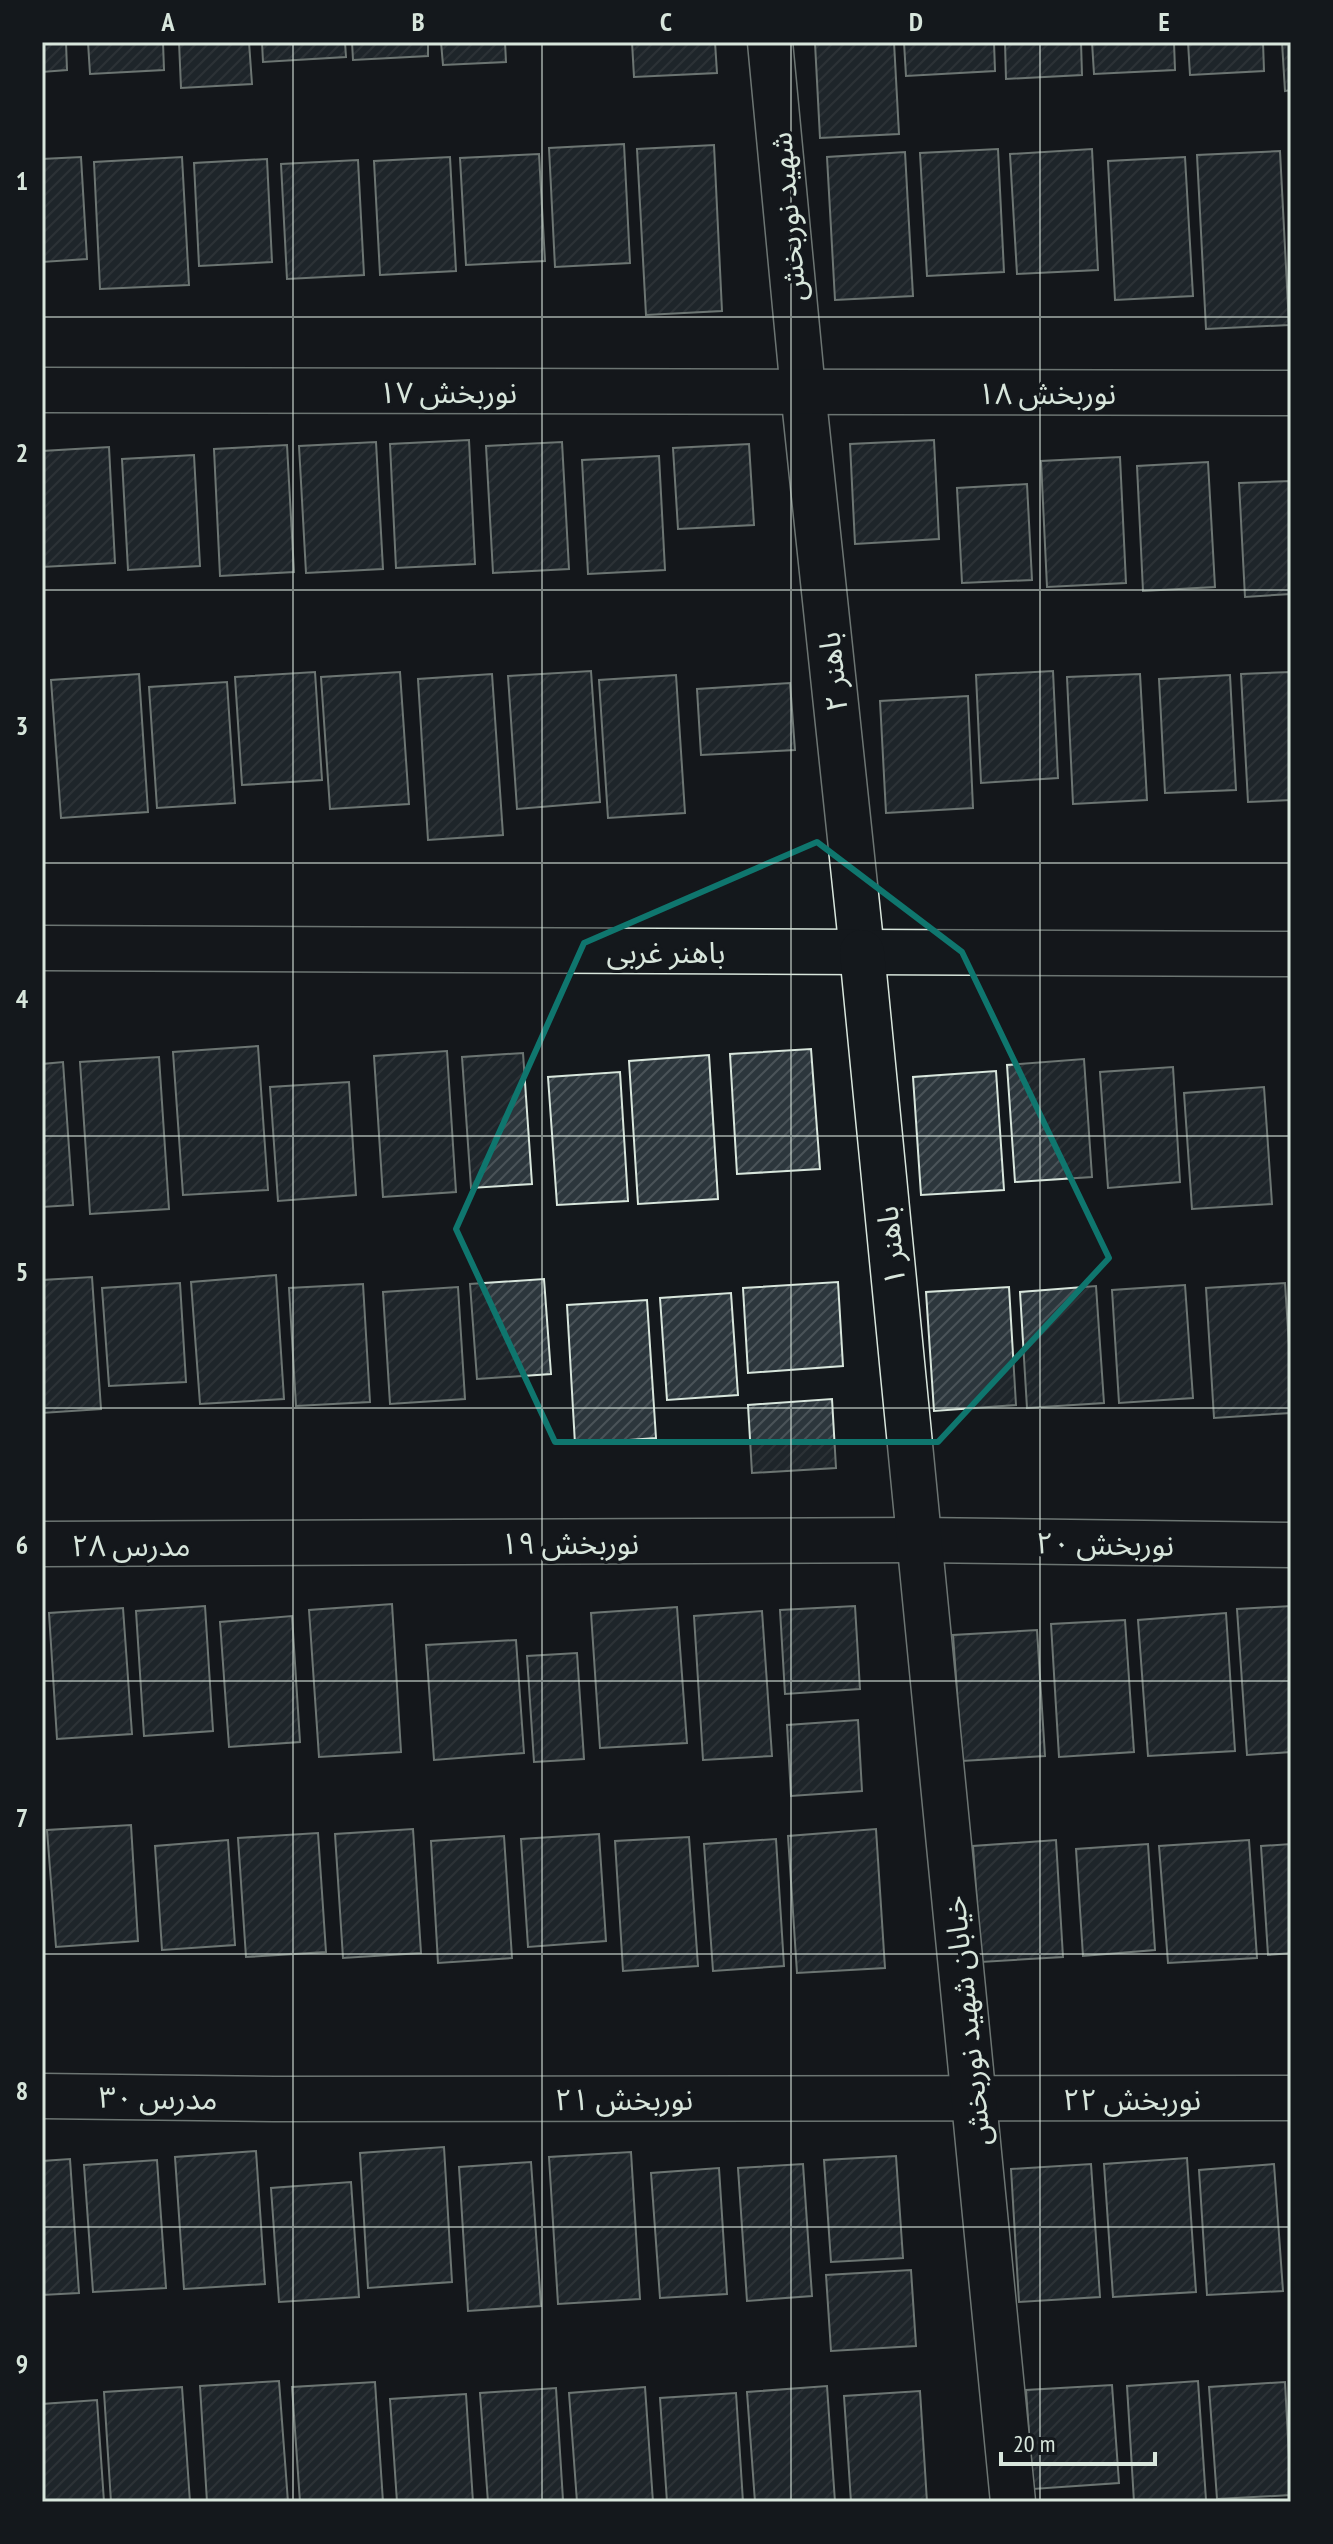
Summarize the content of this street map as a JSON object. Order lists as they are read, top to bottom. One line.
{"streets":{"street":["شهید نوربخش","نوربخش ۱۷","نوربخش ۱۸","باهنر ۲","باهنر غربی","باهنر ۱","نوربخش ۱۹","نوربخش ۲۰","مدرس ۲۸","خیابان شهید نوربخش","مدرس ۳۰","نوربخش ۲۱","نوربخش ۲۲"]},"crossings":[["شهید نوربخش","نوربخش ۱۷"],["شهید نوربخش","نوربخش ۱۸"],["شهید نوربخش","باهنر ۲"],["نوربخش ۱۷","نوربخش ۱۸"],["نوربخش ۱۷","باهنر ۲"],["نوربخش ۱۸","باهنر ۲"],["باهنر ۲","باهنر غربی"],["باهنر ۲","باهنر ۱"],["باهنر غربی","باهنر ۱"],["باهنر ۱","نوربخش ۱۹"],["باهنر ۱","نوربخش ۲۰"],["باهنر ۱","خیابان شهید نوربخش"],["نوربخش ۱۹","نوربخش ۲۰"],["نوربخش ۱۹","مدرس ۲۸"],["نوربخش ۱۹","خیابان شهید نوربخش"],["نوربخش ۲۰","خیابان شهید نوربخش"],["خیابان شهید نوربخش","نوربخش ۲۱"],["خیابان شهید نوربخش","نوربخش ۲۲"],["مدرس ۳۰","نوربخش ۲۱"],["نوربخش ۲۱","نوربخش ۲۲"]],"scale_bar":"20 m","grid":{"columns":["A","B","C","D","E"],"rows":["1","2","3","4","5","6","7","8","9"]}}
